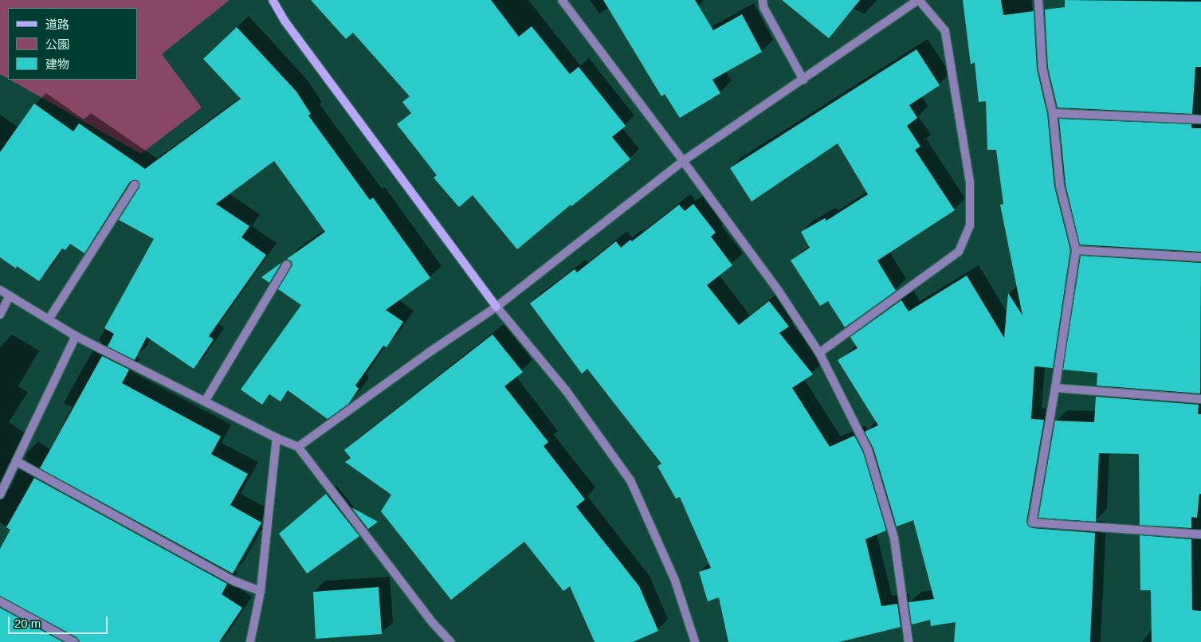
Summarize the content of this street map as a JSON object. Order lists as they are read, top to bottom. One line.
{"legend":["道路","公園","建物"],"scale_bar":"20 m"}
